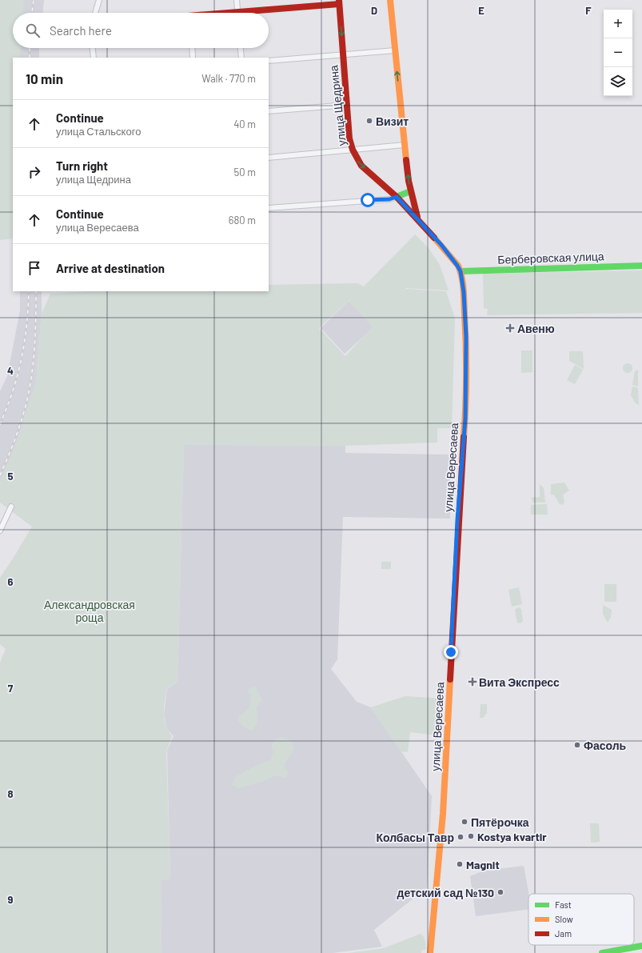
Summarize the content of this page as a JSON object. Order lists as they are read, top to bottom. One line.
{"streets":{"main road":["улица Щедрина","Берберовская улица","улица Вересаева"]},"crossings":[["улица Щедрина","улица Вересаева"],["Берберовская улица","улица Вересаева"]],"one_way":["улица Щедрина"],"parks":["Александровская роща"],"places":{"other":["Визит","Фасоль","Пятёрочка","Kostya kvartir","Колбасы Тавр","Magnit","детский сад №130"],"health":["Авеню","Вита Экспресс"]},"legend":["Fast","Slow","Jam"],"page":{"map_buttons":["+","−"],"search":"Search here","heading":["10 min","Walk · 770 m"],"list":[["Continue","улица Стальского","40 m"],["Turn right","улица Щедрина","50 m"],["Continue","улица Вересаева","680 m"],"Arrive at destination"]},"grid":{"columns":["D","E","F"],"rows":["4","5","6","7","8","9"]}}
